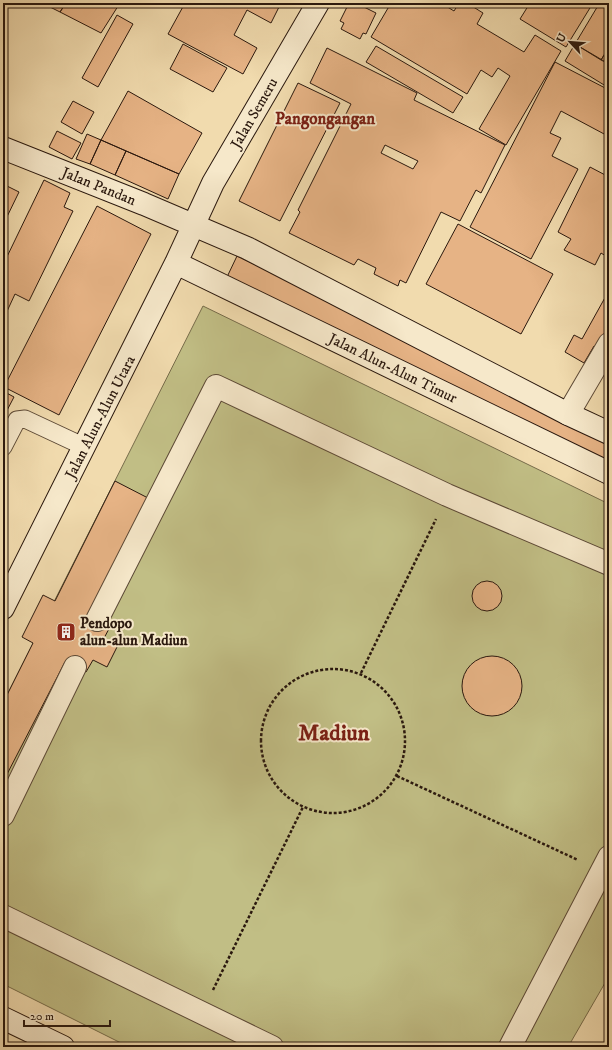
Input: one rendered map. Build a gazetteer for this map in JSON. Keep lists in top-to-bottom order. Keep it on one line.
{"streets":{"street":["Jalan Semeru","Jalan Pandan","Jalan Alun-Alun Timur","Jalan Alun-Alun Utara"]},"crossings":[["Jalan Semeru","Jalan Pandan"],["Jalan Semeru","Jalan Alun-Alun Utara"],["Jalan Pandan","Jalan Alun-Alun Utara"],["Jalan Alun-Alun Timur","Jalan Alun-Alun Utara"]],"districts":["Pangongangan","Madiun"],"places":{"building":["Pendopo alun-alun Madiun"]},"scale_bar":"20 m","north":"top left"}
